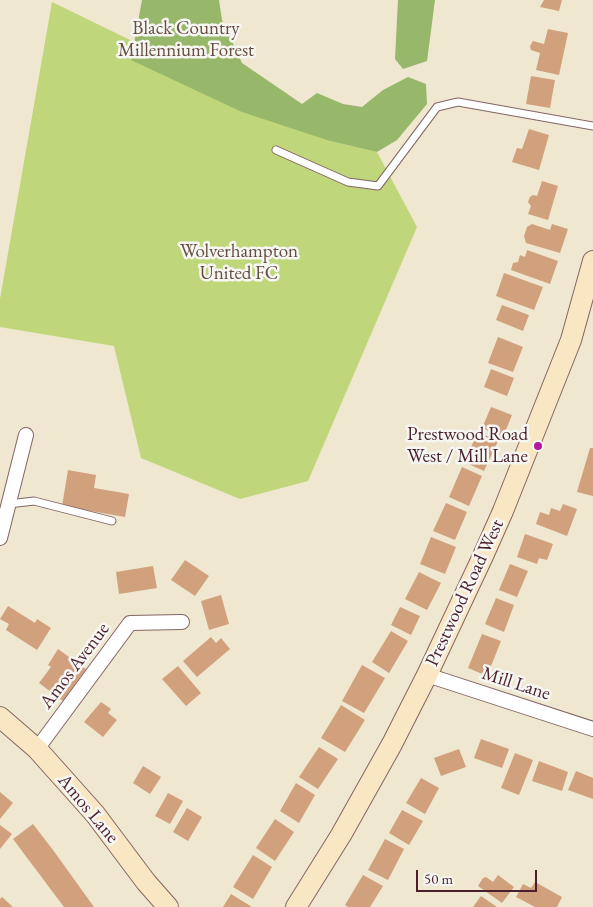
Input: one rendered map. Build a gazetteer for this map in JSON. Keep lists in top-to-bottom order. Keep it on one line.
{"streets":{"street":["Prestwood Road West","Amos Avenue","Mill Lane","Amos Lane"]},"crossings":[["Prestwood Road West","Mill Lane"],["Amos Avenue","Amos Lane"]],"parks":["Black Country Millennium Forest","Wolverhampton United FC"],"places":["Prestwood Road West / Mill Lane"],"scale_bar":"50 m"}
